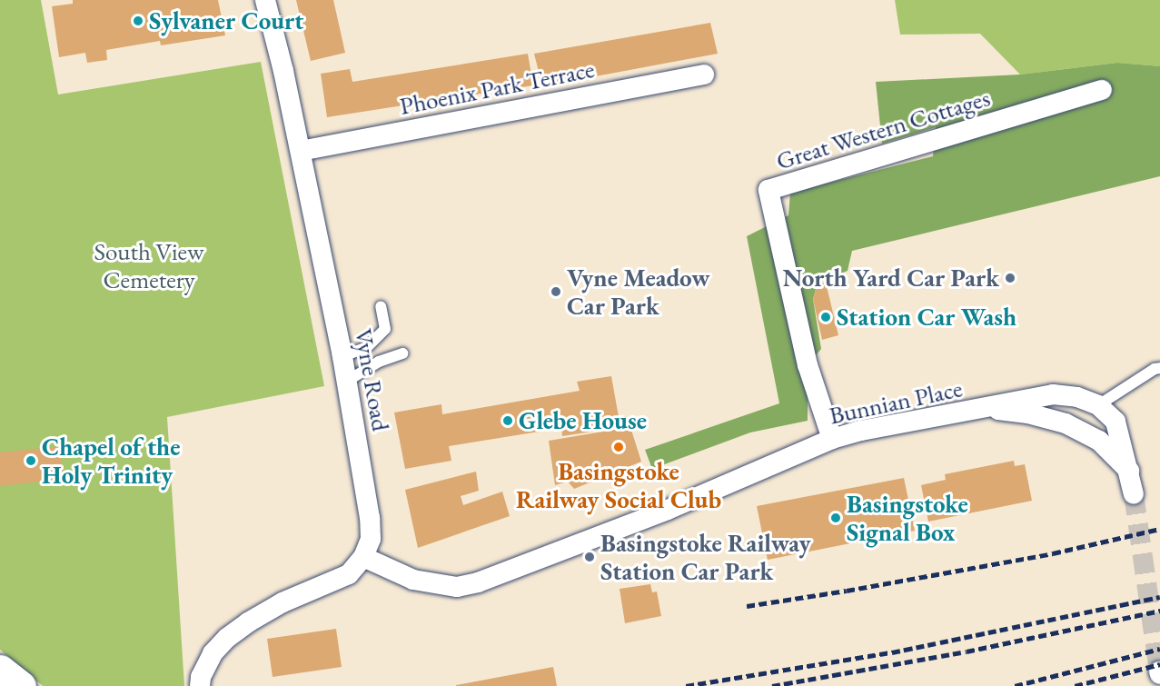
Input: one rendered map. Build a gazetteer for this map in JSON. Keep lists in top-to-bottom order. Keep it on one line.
{"streets":{"street":["Phoenix Park Terrace","Great Western Cottages","Vyne Road","Bunnian Place"]},"crossings":[["Phoenix Park Terrace","Vyne Road"],["Great Western Cottages","Bunnian Place"],["Vyne Road","Bunnian Place"]],"parks":["South View Cemetery"],"places":["Sylvaner Court","North Yard Car Park","Vyne Meadow Car Park","Station Car Wash","Glebe House","Basingstoke Railway Social Club","Chapel of the Holy Trinity","Basingstoke Signal Box","Basingstoke Railway Station Car Park"]}
